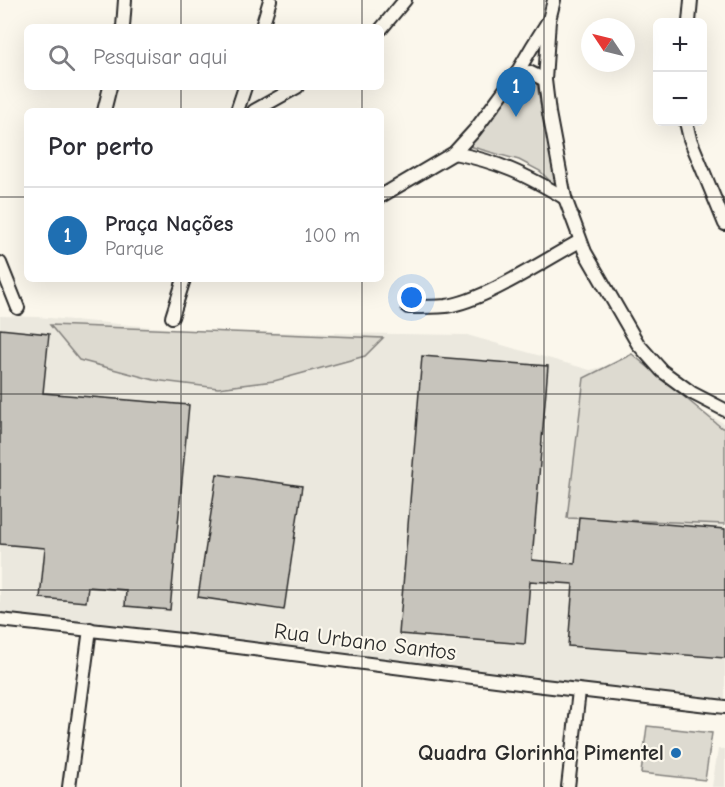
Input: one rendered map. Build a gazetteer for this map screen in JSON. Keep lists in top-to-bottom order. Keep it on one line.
{"streets":{"street":["Rua Urbano Santos"]},"places":["Quadra Glorinha Pimentel"],"north":"top left","page":{"map_buttons":["+","−"],"search":"Pesquisar aqui","pins":"1","heading":"Por perto","list":[{"mark":"1","name":"Praça Nações","note":"Parque","value":"100 m"}]}}
